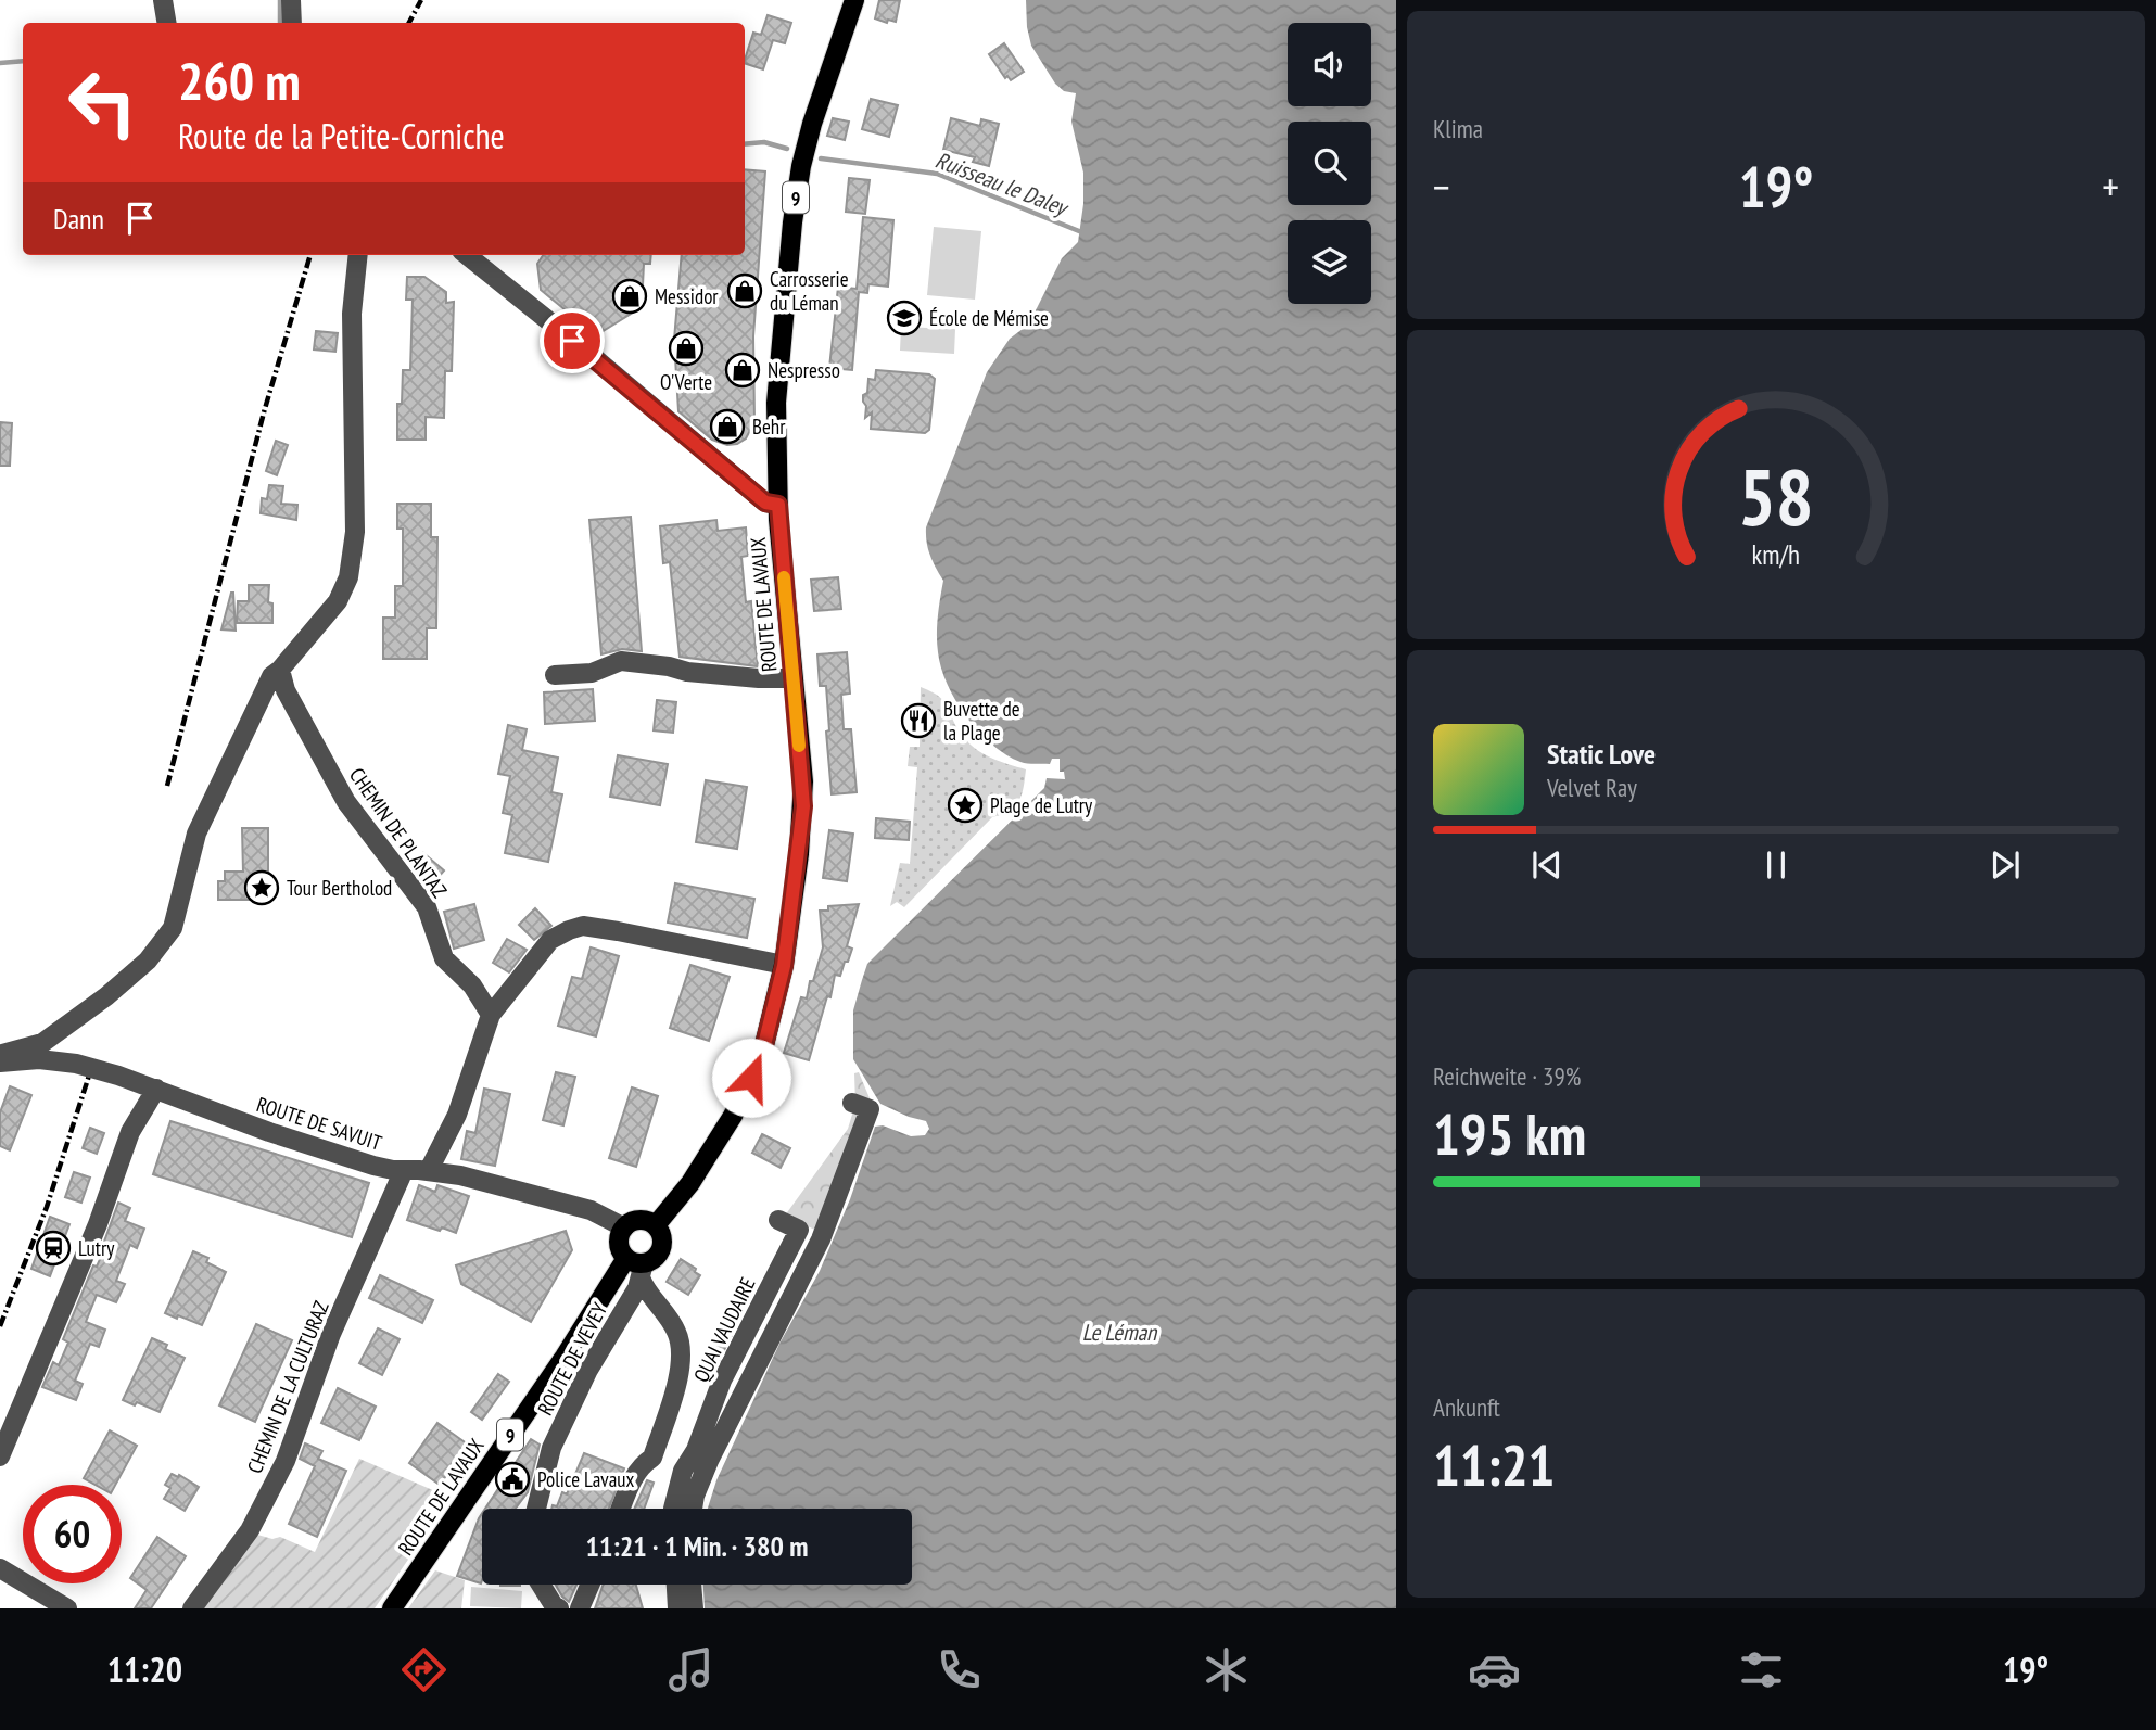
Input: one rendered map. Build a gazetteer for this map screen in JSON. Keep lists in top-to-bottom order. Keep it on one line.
{"streets":{"main road":["9","ROUTE DE LAVAUX"],"street":["CHEMIN DE PLANTAZ","ROUTE DE SAVUIT","QUAI VAUDAIRE","ROUTE DE VEVEY","CHEMIN DE LA CULTURAZ"]},"crossings":[["ROUTE DE LAVAUX","ROUTE DE SAVUIT"],["ROUTE DE LAVAUX","ROUTE DE VEVEY"],["ROUTE DE SAVUIT","ROUTE DE VEVEY"],["ROUTE DE SAVUIT","CHEMIN DE LA CULTURAZ"]],"water":["Ruisseau le Daley","Le Léman"],"places":{"shop":["Carrosserie du Léman","Messidor","O'Verte","Nespresso","Behr"],"school or university":["École de Mémise"],"restaurant":["Buvette de la Plage"],"place":["Plage de Lutry","Tour Bertholod"],"station":["Lutry"],"public building":["Police Lavaux"]},"page":{"tile":["Klima",["Reichweite · 39%","195 km"],["Ankunft","11:21"]],"turn":["260 m","Route de la Petite-Corniche"],"heat":["−","19°","+"],"then":"Dann","song":["Static Love","Velvet Ray"],"limit":"60","trip":"11:21 · 1 Min. · 380 m","tabs":["11:20","19°"],"gauge":["58","km/h"]}}
